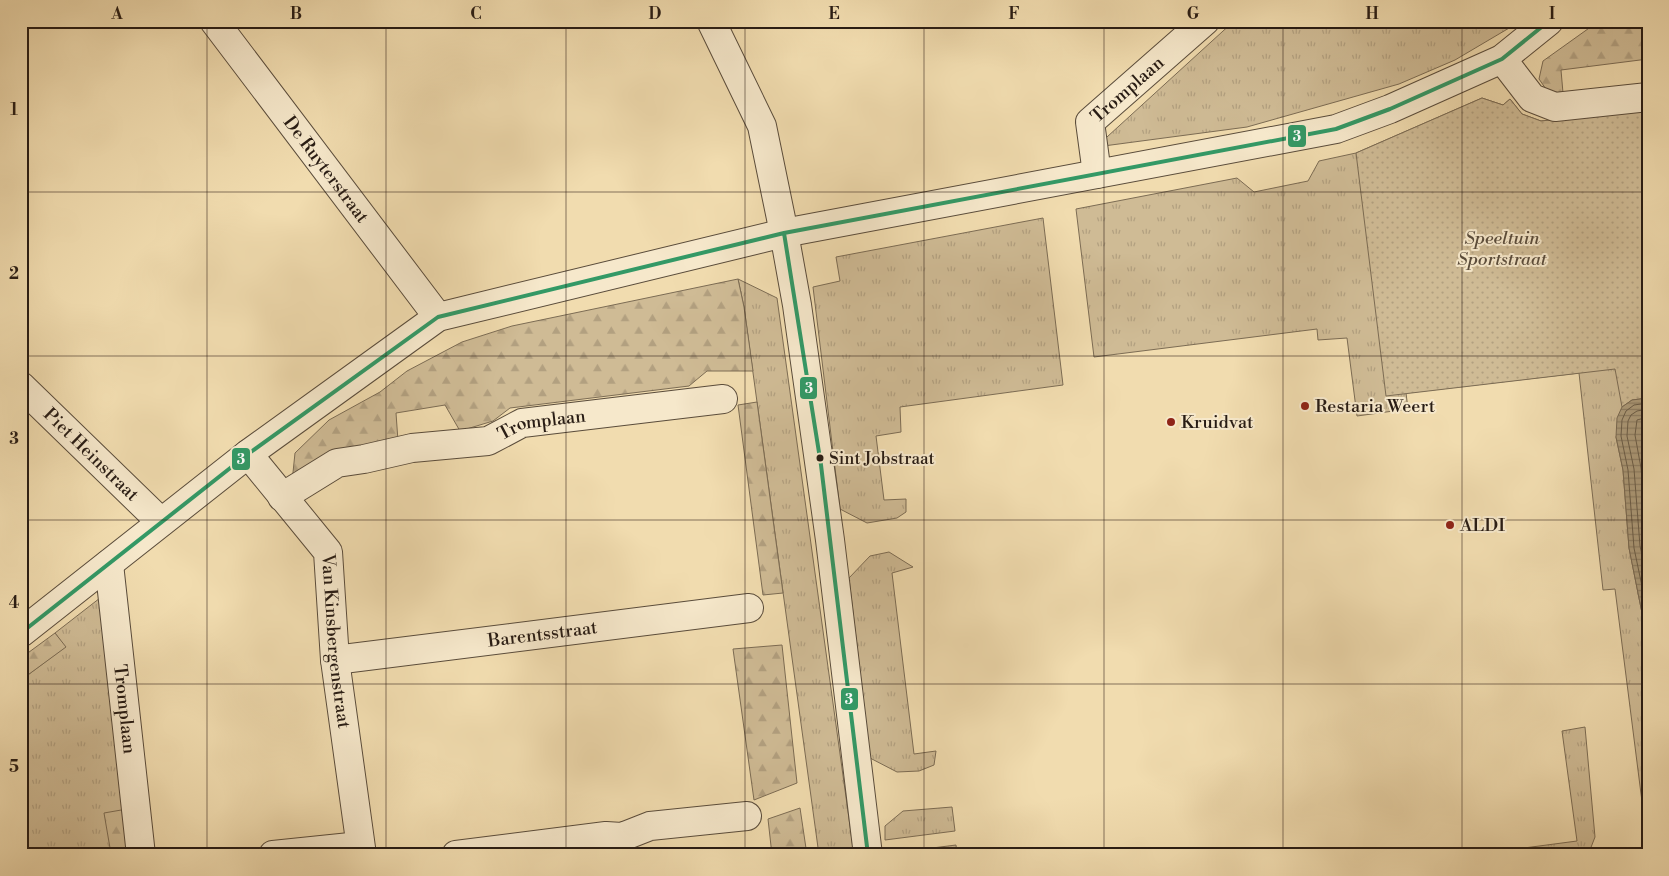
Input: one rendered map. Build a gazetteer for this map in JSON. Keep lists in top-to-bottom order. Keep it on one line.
{"streets":{"street":["Tromplaan","De Ruyterstraat","Piet Heinstraat","Barentsstraat","Van Kinsbergenstraat"]},"crossings":[["Tromplaan","Van Kinsbergenstraat"],["Barentsstraat","Van Kinsbergenstraat"]],"parks":["Speeltuin Sportstraat"],"places":["Restaria Weert","Kruidvat","Sint Jobstraat","ALDI"],"lines":["transit line 3"],"grid":{"columns":["A","B","C","D","E","F","G","H","I"],"rows":["1","2","3","4","5"]}}
